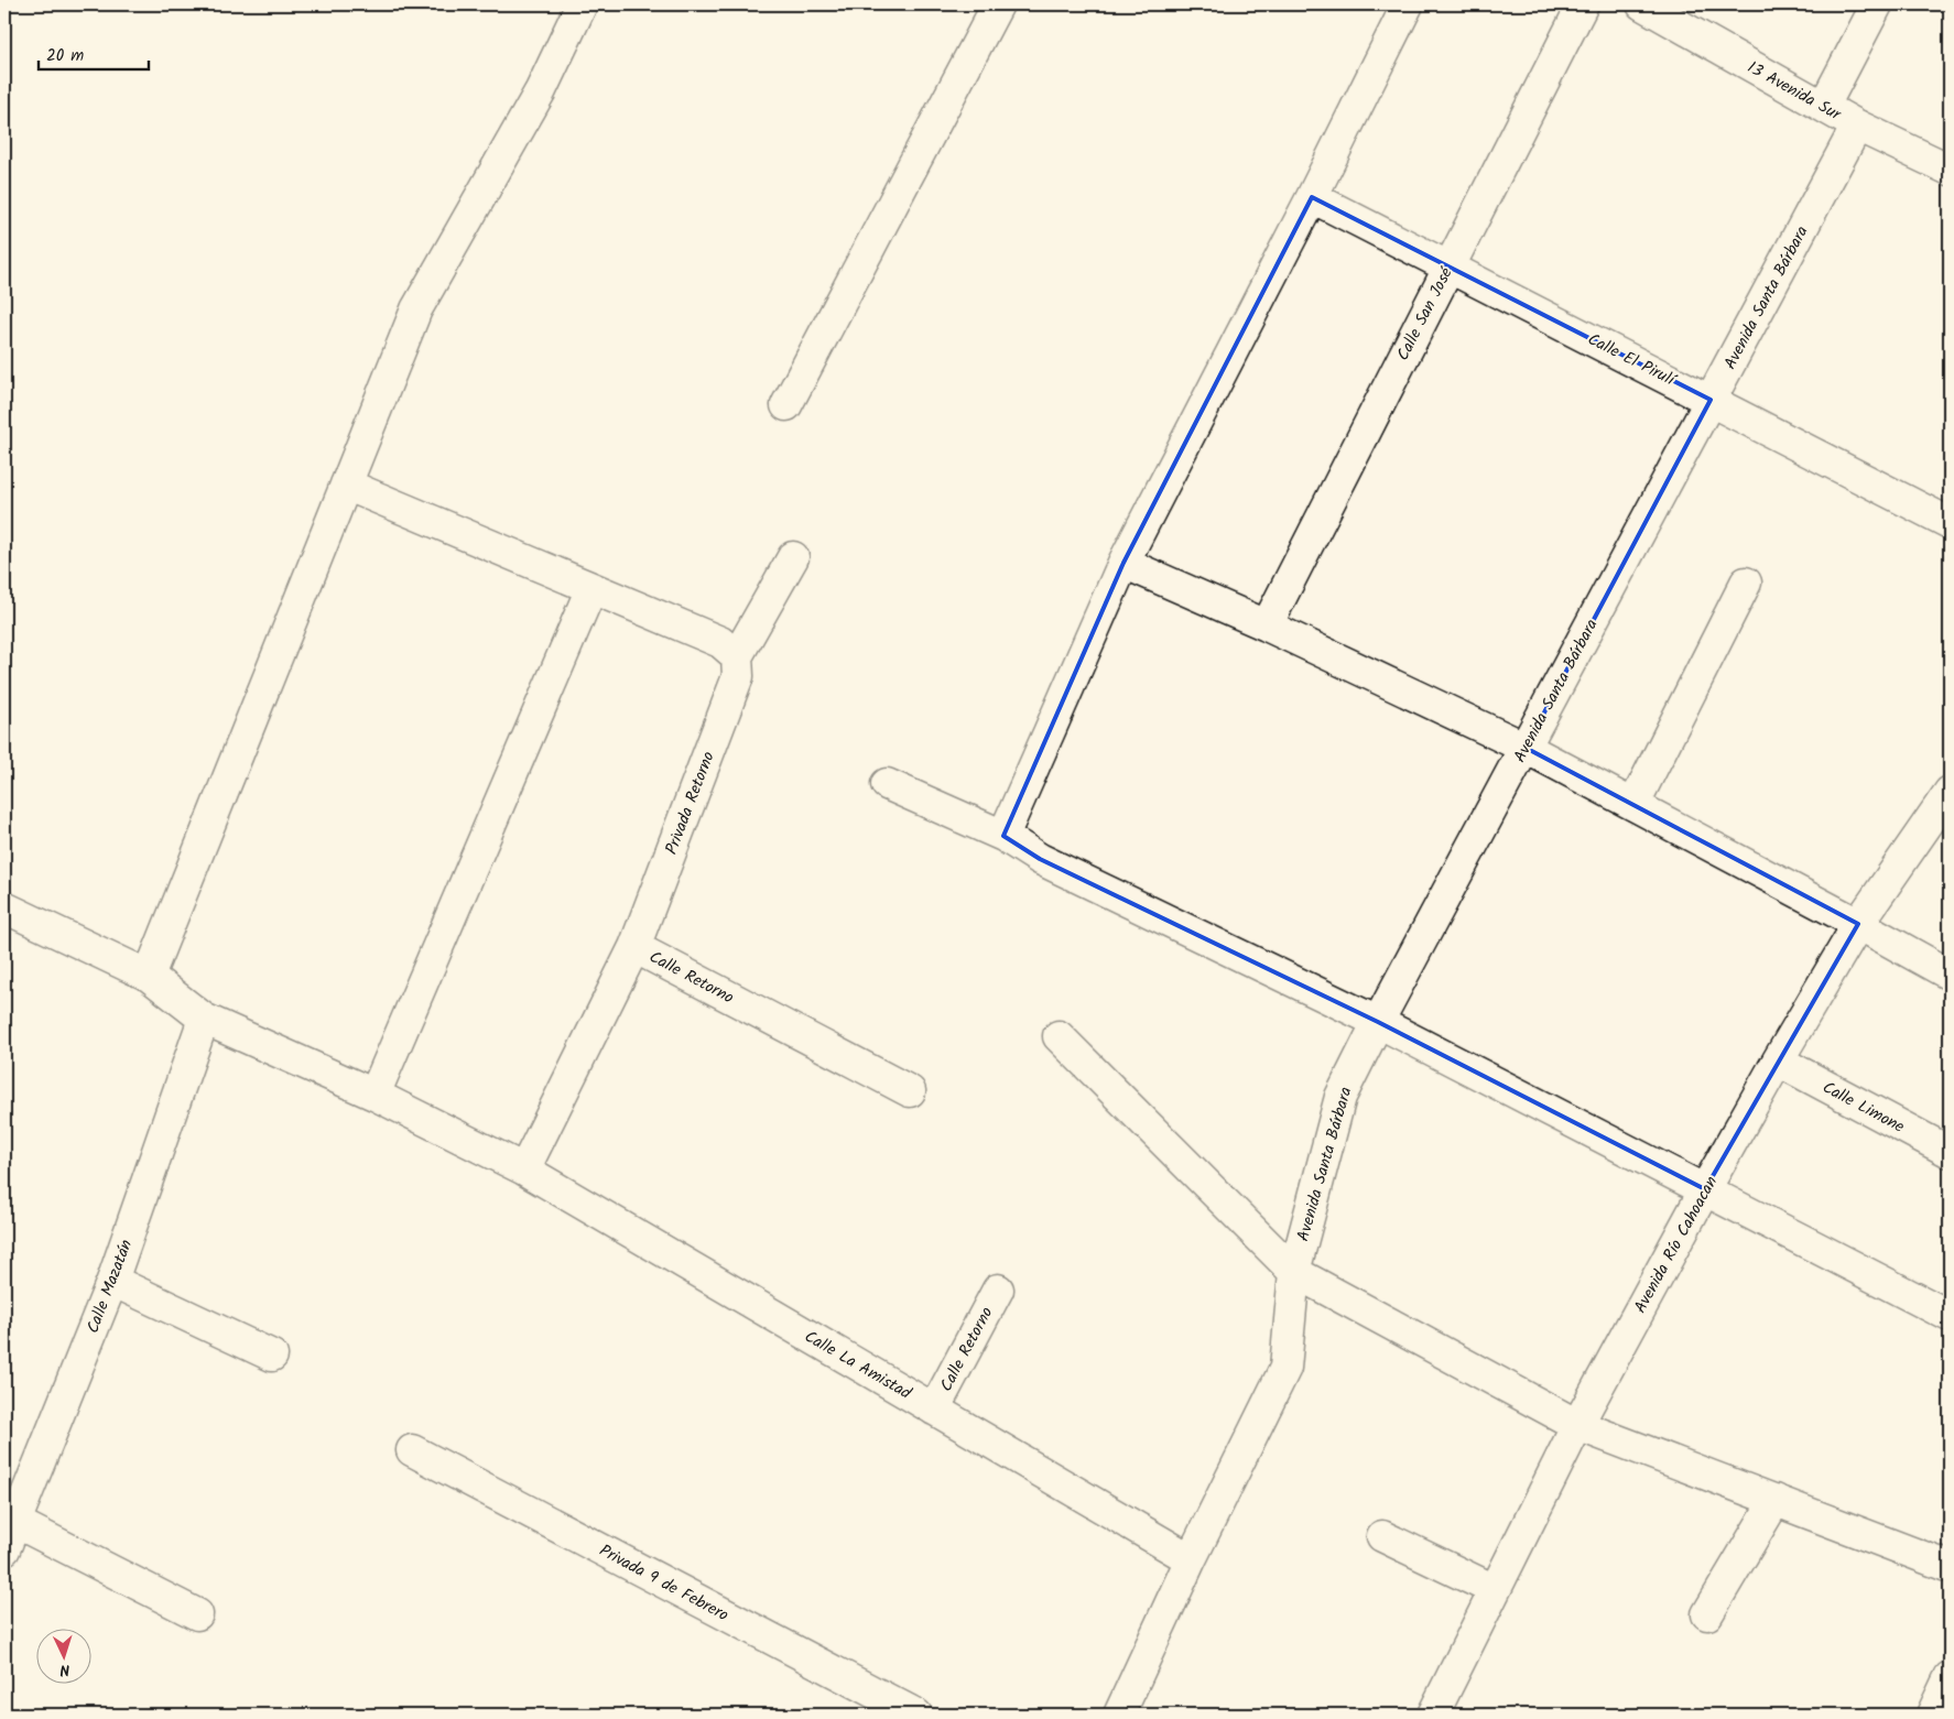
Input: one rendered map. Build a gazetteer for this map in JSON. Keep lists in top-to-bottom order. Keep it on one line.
{"streets":{"street":["13 Avenida Sur","Avenida Santa Bárbara","Calle San José","Calle El Pirulí","Privada Retorno","Calle Retorno","Calle Limone","Avenida Río Cahoacan","Calle Mazatán","Calle La Amistad","Privada 9 de Febrero"]},"crossings":[["13 Avenida Sur","Avenida Santa Bárbara"],["Avenida Santa Bárbara","Calle El Pirulí"],["Avenida Santa Bárbara","Calle La Amistad"],["Calle San José","Calle El Pirulí"],["Privada Retorno","Calle Retorno"],["Calle Retorno","Calle La Amistad"],["Calle Limone","Avenida Río Cahoacan"],["Calle Mazatán","Calle La Amistad"]],"scale_bar":"20 m","north":"bottom"}
